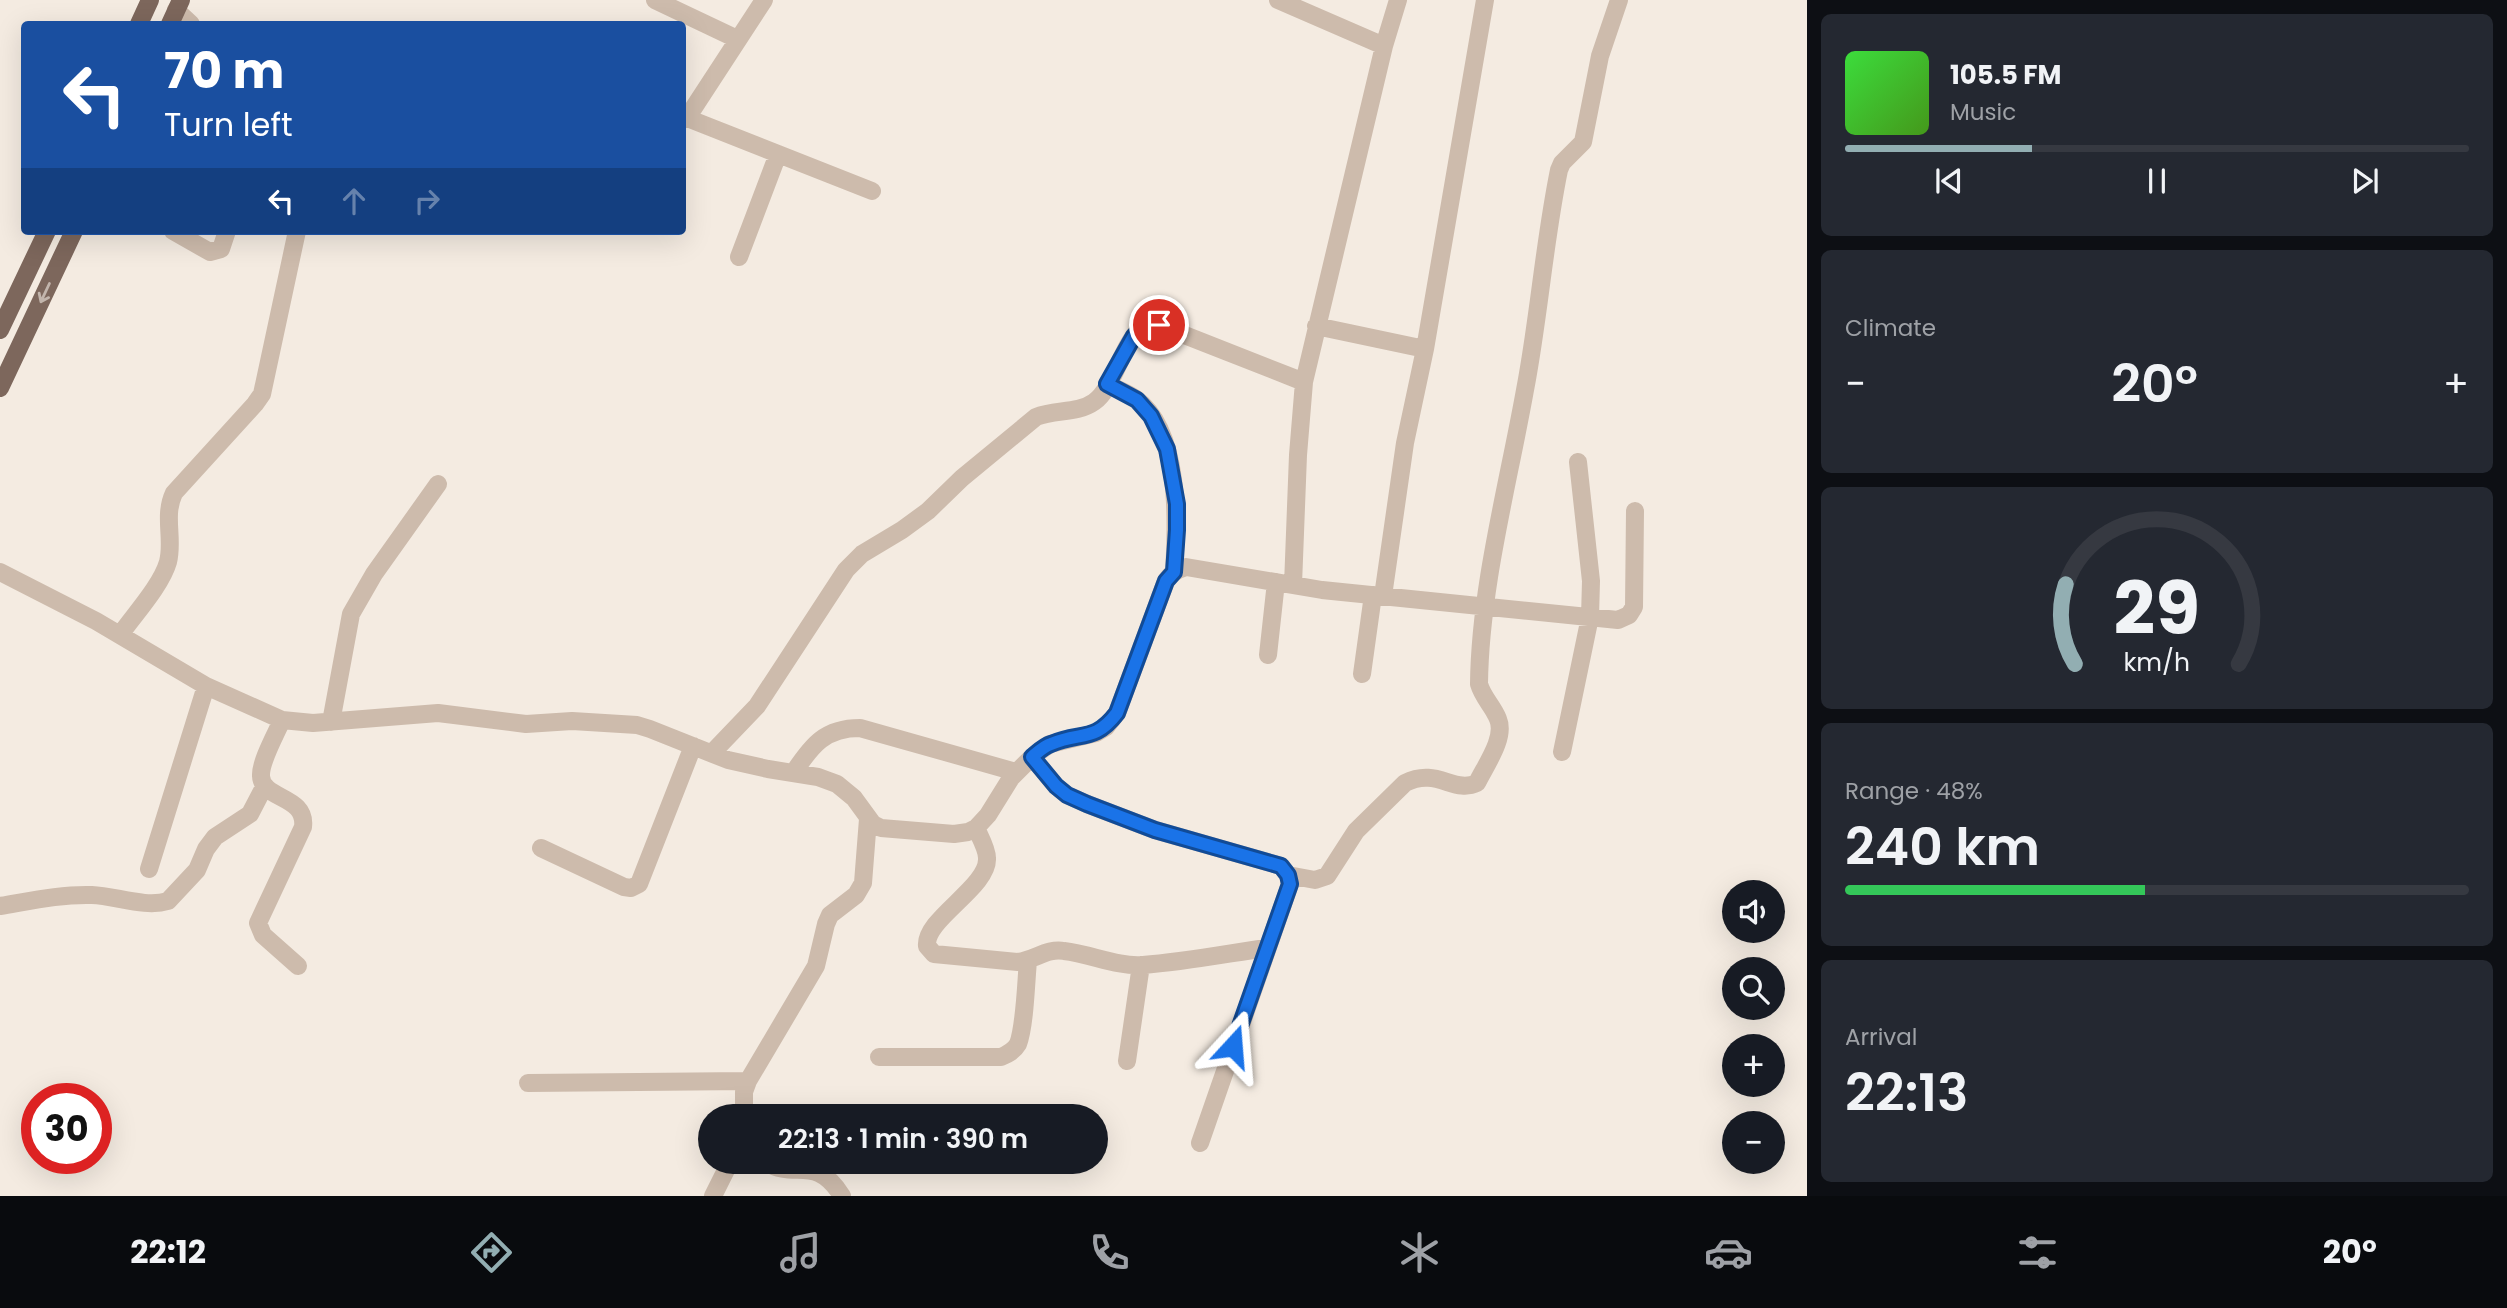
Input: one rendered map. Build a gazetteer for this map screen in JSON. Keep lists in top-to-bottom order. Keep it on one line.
{"page":{"turn":["70 m","Turn left"],"song":["105.5 FM","Music"],"tile":["Climate",["Range · 48%","240 km"],["Arrival","22:13"]],"heat":["−","20°","+"],"map_buttons":["+","−"],"limit":"30","trip":"22:13 · 1 min · 390 m","tabs":["22:12","20°"],"gauge":["29","km/h"]}}
